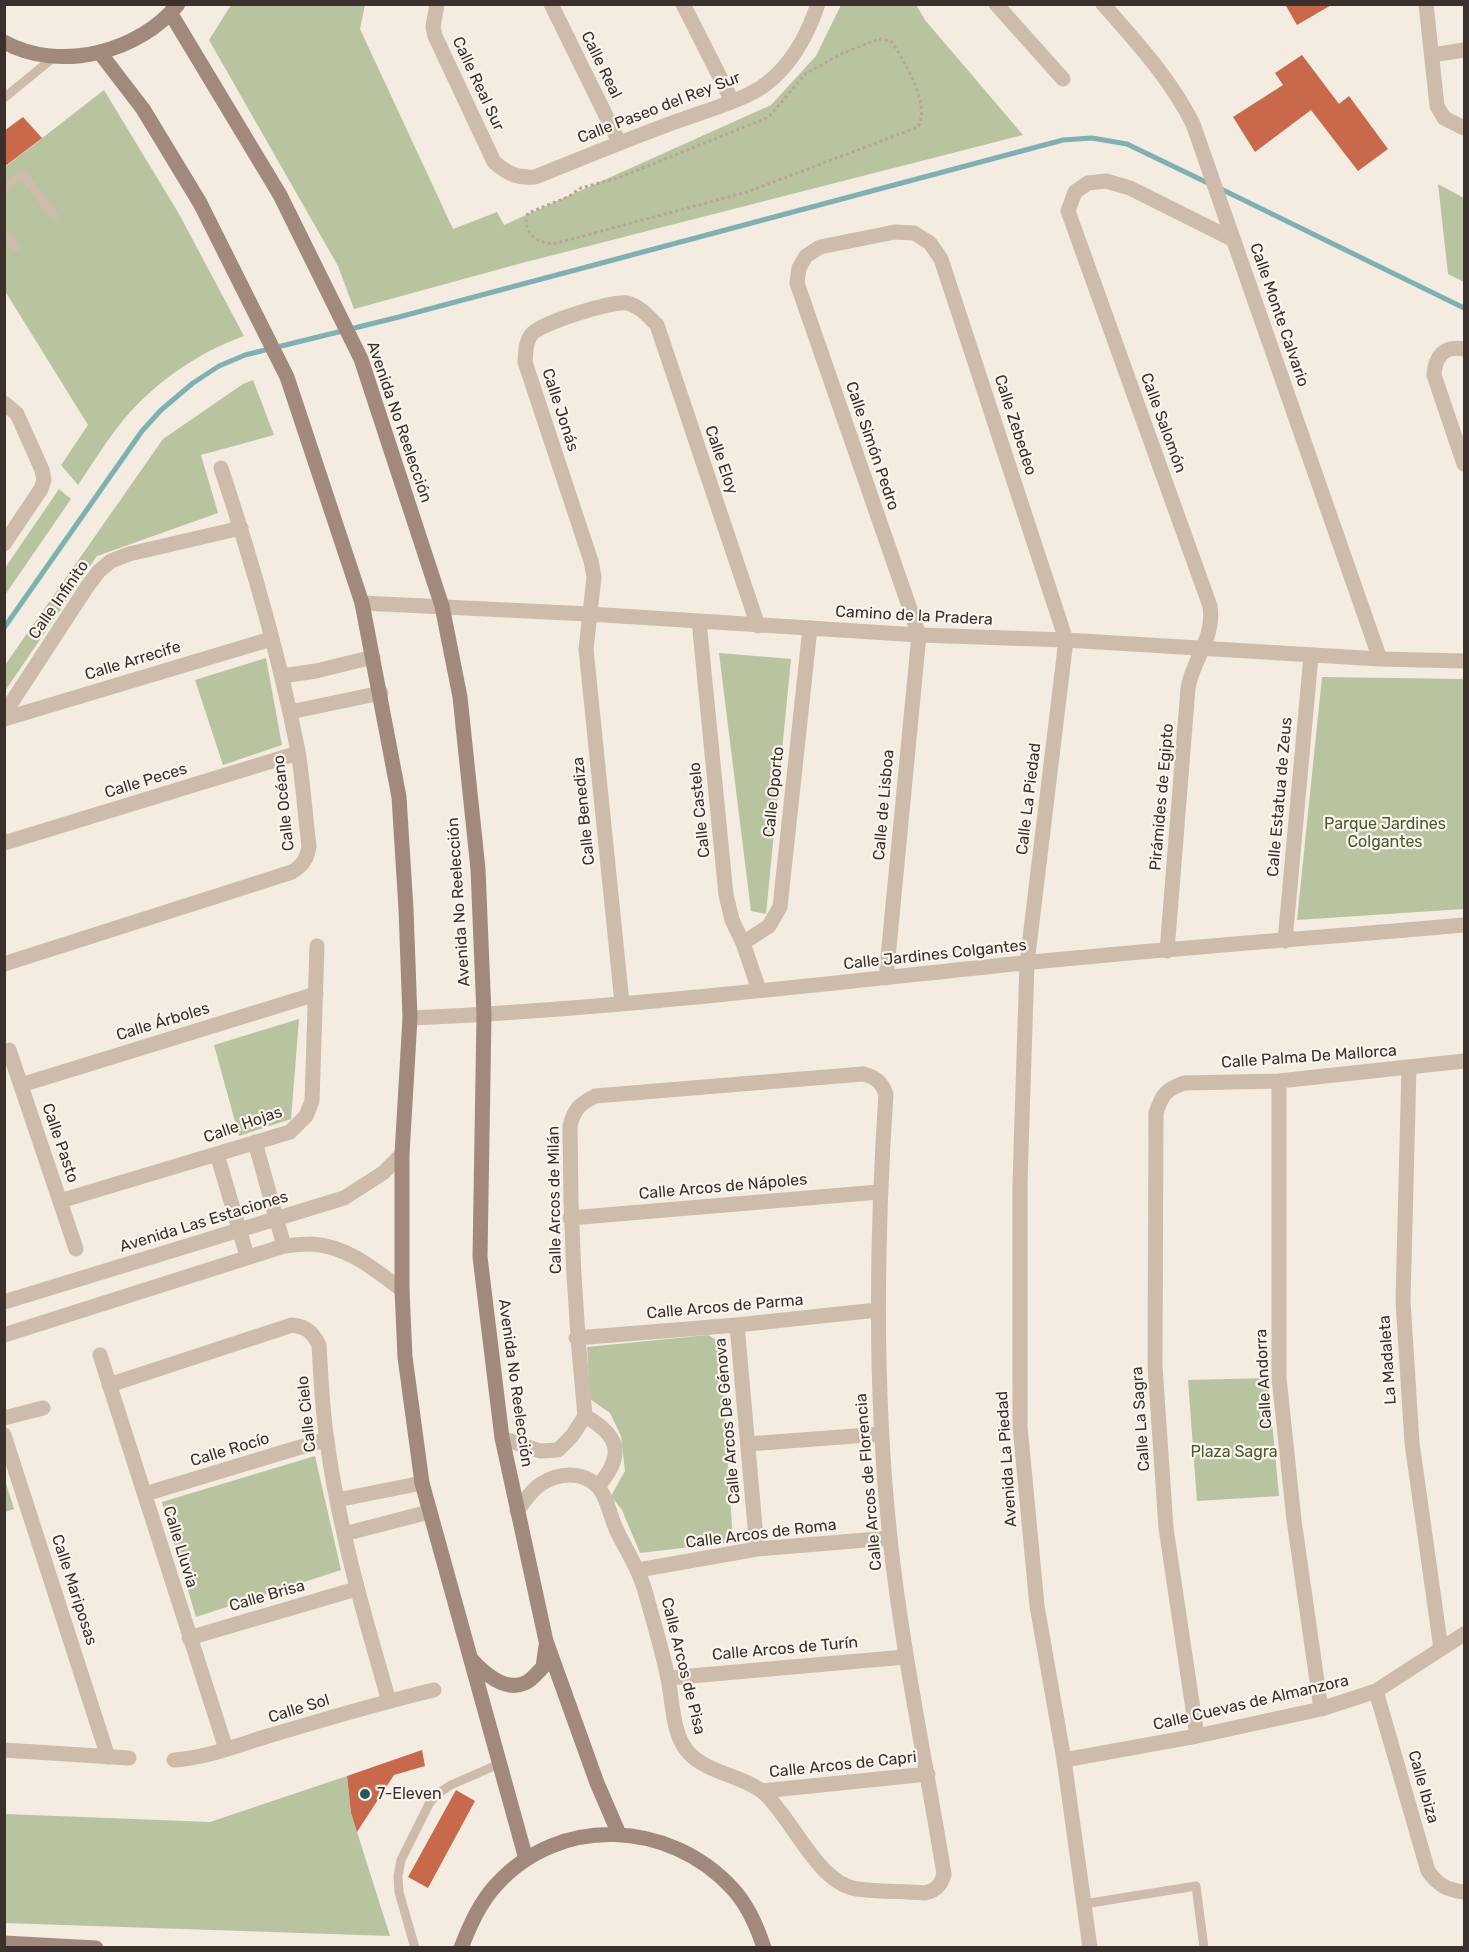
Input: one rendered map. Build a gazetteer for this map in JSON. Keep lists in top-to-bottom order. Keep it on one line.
{"streets":{"main road":["Avenida No Reelección"],"street":["Calle Real","Calle Real Sur","Calle Paseo del Rey Sur","Calle Monte Calvario","Calle Jonás","Calle Salomón","Calle Zebedeo","Calle Simón Pedro","Calle Eloy","Calle Infinito","Camino de la Pradera","Calle Arrecife","Calle Peces","Calle Oporto","Pirámides de Egipto","Calle Estatua de Zeus","Calle La Piedad","Calle Océano","Calle de Lisboa","Calle Castelo","Calle Benediza","Calle Jardines Colgantes","Calle Árboles","Calle Palma De Mallorca","Calle Hojas","Calle Pasto","Calle Arcos de Nápoles","Calle Arcos de Milán","Avenida Las Estaciones","Calle Arcos de Parma","La Madaleta","Calle Andorra","Calle Cielo","Calle La Sagra","Calle Arcos De Génova","Calle Rocío","Avenida La Piedad","Calle Arcos de Florencia","Calle Arcos de Roma","Calle Lluvia","Calle Mariposas","Calle Brisa","Calle Arcos de Turín","Calle Arcos de Pisa","Calle Cuevas de Almanzora","Calle Sol","Calle Arcos de Capri","Calle Ibiza"]},"crossings":[["Calle Real","Calle Paseo del Rey Sur"],["Calle Real Sur","Calle Paseo del Rey Sur"],["Calle Monte Calvario","Calle Salomón"],["Calle Monte Calvario","Camino de la Pradera"],["Calle Jonás","Calle Eloy"],["Calle Jonás","Camino de la Pradera"],["Calle Jonás","Calle Benediza"],["Avenida No Reelección","Camino de la Pradera"],["Avenida No Reelección","Calle Jardines Colgantes"],["Calle Salomón","Camino de la Pradera"],["Calle Salomón","Pirámides de Egipto"],["Calle Zebedeo","Calle Simón Pedro"],["Calle Zebedeo","Camino de la Pradera"],["Calle Zebedeo","Calle La Piedad"],["Calle Simón Pedro","Camino de la Pradera"],["Calle Simón Pedro","Calle de Lisboa"],["Calle Eloy","Camino de la Pradera"],["Calle Infinito","Calle Arrecife"],["Calle Infinito","Calle Océano"],["Camino de la Pradera","Calle Oporto"],["Camino de la Pradera","Pirámides de Egipto"],["Camino de la Pradera","Calle Estatua de Zeus"],["Camino de la Pradera","Calle La Piedad"],["Camino de la Pradera","Calle de Lisboa"],["Camino de la Pradera","Calle Castelo"],["Camino de la Pradera","Calle Benediza"],["Calle Arrecife","Calle Océano"],["Calle Peces","Calle Océano"],["Calle Oporto","Calle Castelo"],["Pirámides de Egipto","Calle Jardines Colgantes"],["Calle Estatua de Zeus","Calle Jardines Colgantes"],["Calle La Piedad","Calle Jardines Colgantes"],["Calle La Piedad","Avenida La Piedad"],["Calle de Lisboa","Calle Jardines Colgantes"],["Calle Castelo","Calle Jardines Colgantes"],["Calle Benediza","Calle Jardines Colgantes"],["Calle Jardines Colgantes","Avenida La Piedad"],["Calle Árboles","Calle Hojas"],["Calle Árboles","Calle Pasto"],["Calle Palma De Mallorca","La Madaleta"],["Calle Palma De Mallorca","Calle Andorra"],["Calle Palma De Mallorca","Calle La Sagra"],["Calle Hojas","Calle Pasto"],["Calle Arcos de Nápoles","Calle Arcos de Milán"],["Calle Arcos de Nápoles","Calle Arcos de Florencia"],["Calle Arcos de Milán","Calle Arcos de Parma"],["Calle Arcos de Milán","Calle Arcos de Florencia"],["Calle Arcos de Parma","Calle Arcos De Génova"],["Calle Arcos de Parma","Calle Arcos de Florencia"],["La Madaleta","Calle Cuevas de Almanzora"],["Calle Andorra","Calle Cuevas de Almanzora"],["Calle Cielo","Calle Rocío"],["Calle Cielo","Calle Lluvia"],["Calle Cielo","Calle Brisa"],["Calle Cielo","Calle Sol"],["Calle La Sagra","Calle Cuevas de Almanzora"],["Calle Arcos De Génova","Calle Arcos de Roma"],["Calle Rocío","Calle Lluvia"],["Avenida La Piedad","Calle Cuevas de Almanzora"],["Calle Arcos de Florencia","Calle Arcos de Roma"],["Calle Arcos de Florencia","Calle Arcos de Turín"],["Calle Arcos de Florencia","Calle Arcos de Pisa"],["Calle Arcos de Florencia","Calle Arcos de Capri"],["Calle Arcos de Roma","Calle Arcos de Pisa"],["Calle Lluvia","Calle Brisa"],["Calle Lluvia","Calle Sol"],["Calle Arcos de Turín","Calle Arcos de Pisa"],["Calle Arcos de Pisa","Calle Arcos de Capri"],["Calle Cuevas de Almanzora","Calle Ibiza"]],"parks":["Parque Jardines Colgantes","Plaza Sagra"],"places":["7-Eleven"]}
